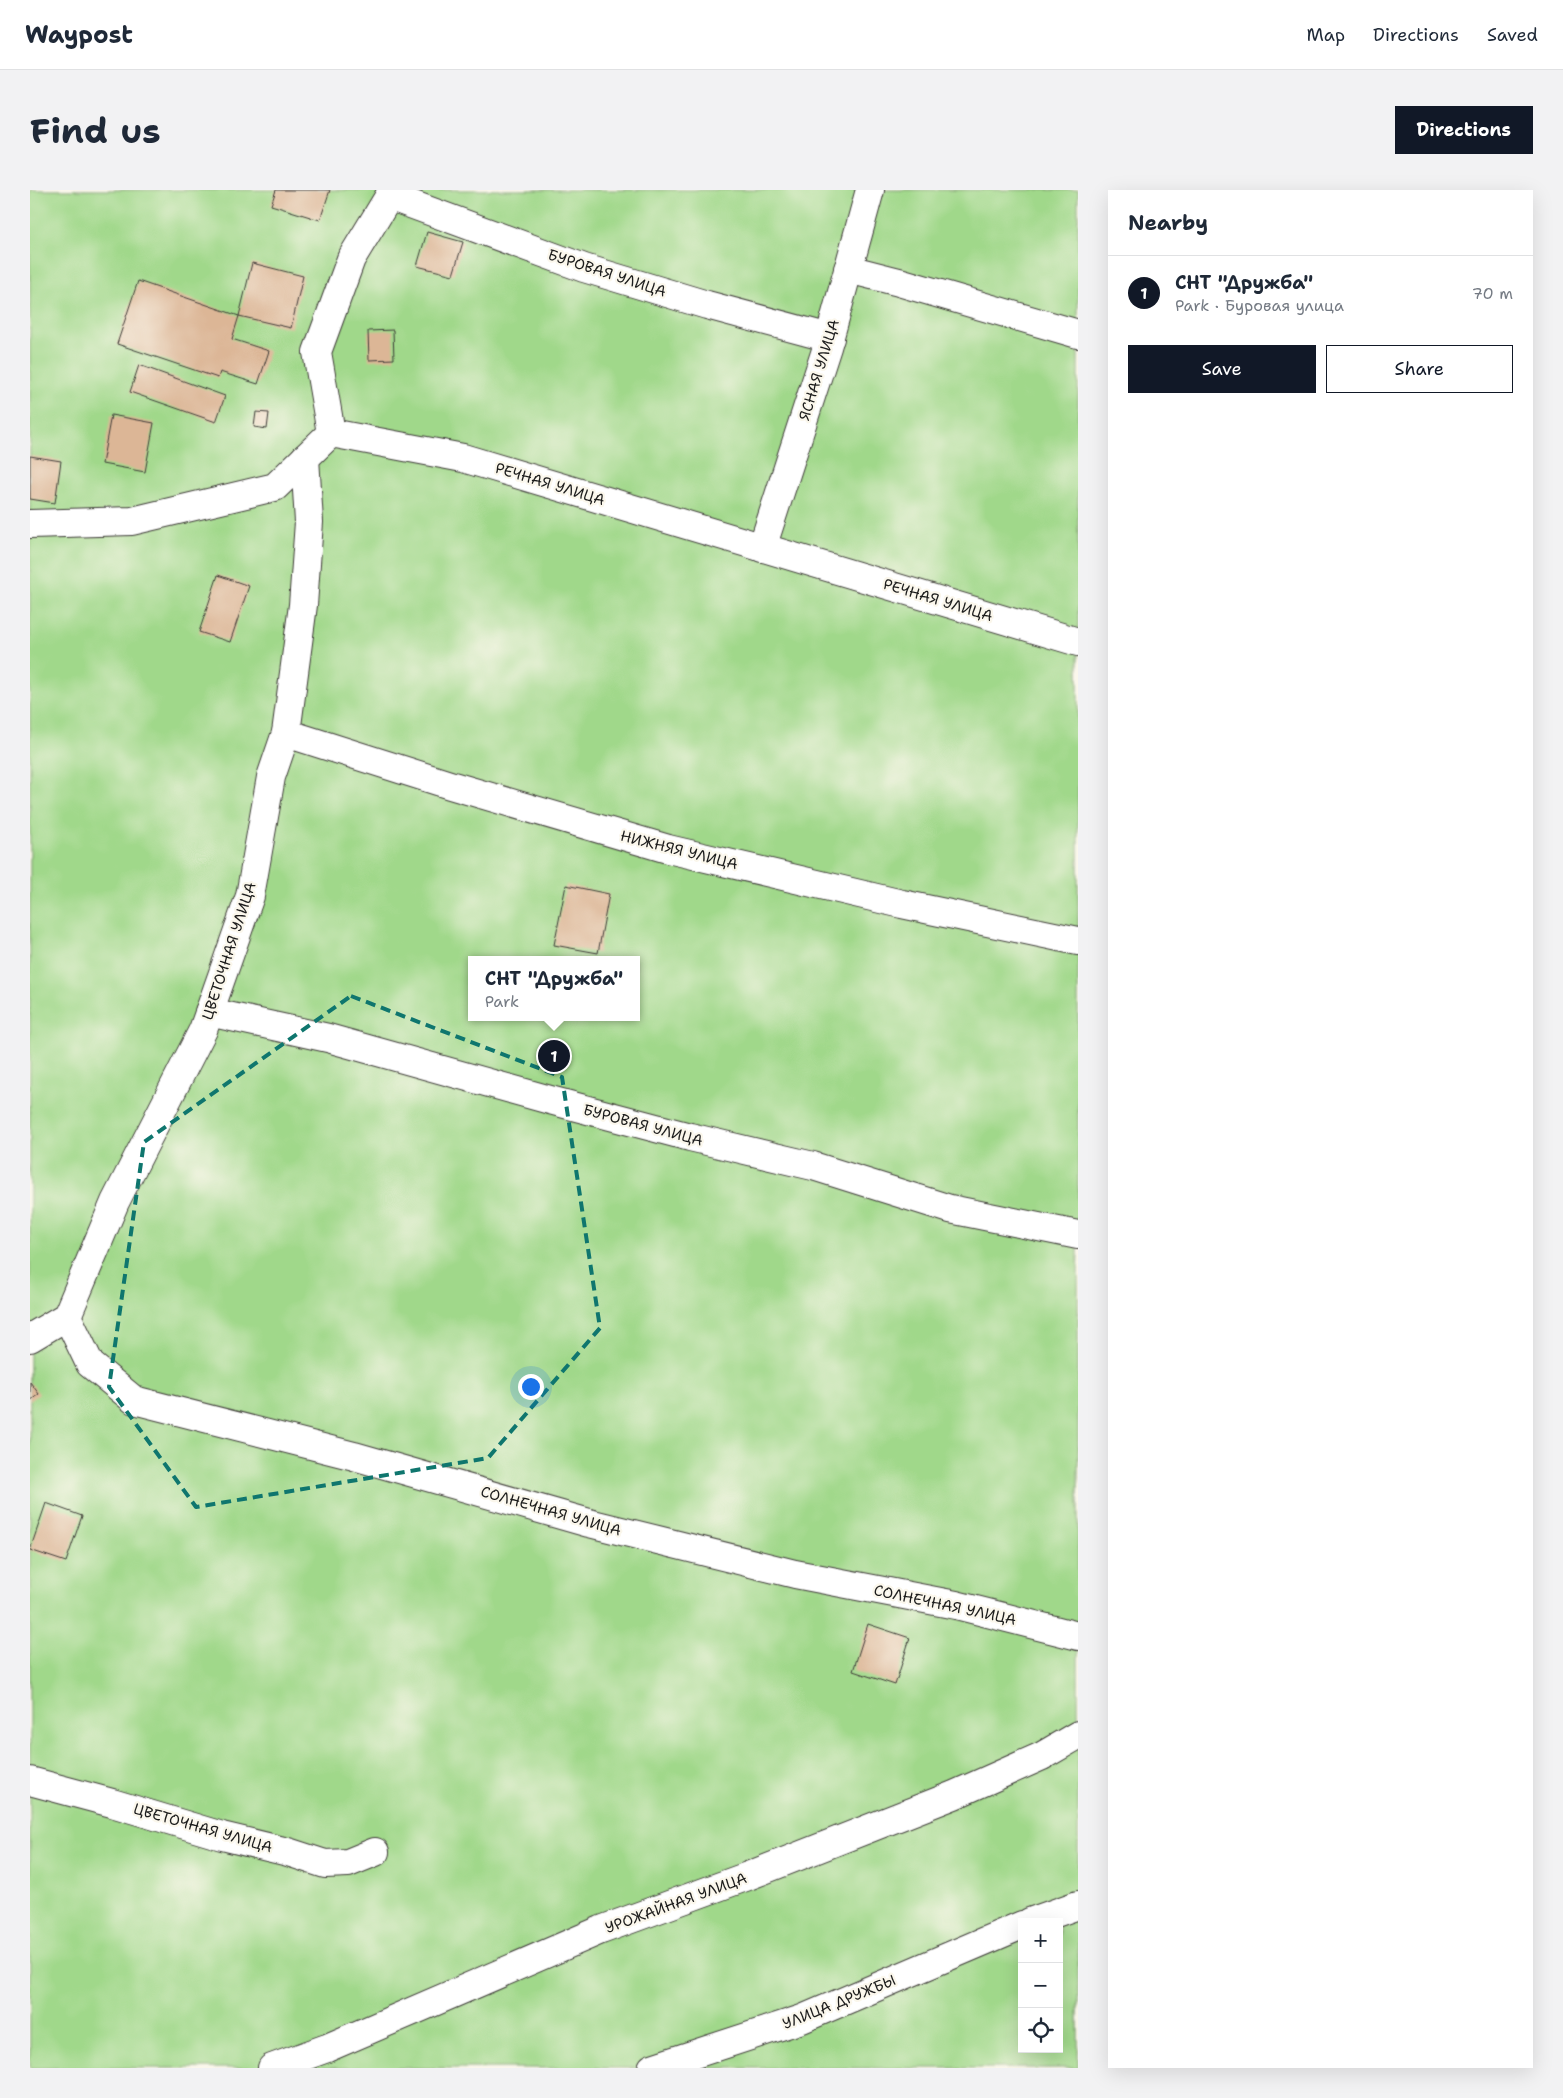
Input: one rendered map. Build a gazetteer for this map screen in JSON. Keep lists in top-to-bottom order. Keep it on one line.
{"streets":{"street":["БУРОВАЯ УЛИЦА","ЯСНАЯ УЛИЦА","РЕЧНАЯ УЛИЦА","НИЖНЯЯ УЛИЦА","ЦВЕТОЧНАЯ УЛИЦА","СОЛНЕЧНАЯ УЛИЦА","УРОЖАЙНАЯ УЛИЦА","УЛИЦА ДРУЖБЫ"]},"crossings":[["БУРОВАЯ УЛИЦА","ЯСНАЯ УЛИЦА"],["БУРОВАЯ УЛИЦА","ЦВЕТОЧНАЯ УЛИЦА"],["ЯСНАЯ УЛИЦА","РЕЧНАЯ УЛИЦА"],["НИЖНЯЯ УЛИЦА","ЦВЕТОЧНАЯ УЛИЦА"],["ЦВЕТОЧНАЯ УЛИЦА","СОЛНЕЧНАЯ УЛИЦА"]],"page":{"header":"Waypost","nav":["Map","Directions","Saved"],"buttons":["Directions",["Save","Share"]],"title":"Find us","heading":"Nearby","list":[{"mark":"1","name":"СНТ \"Дружба\"","note":"Park · Буровая улица","value":"70 m"}],"popup":["СНТ \"Дружба\"","Park"],"pins":"1","map_buttons":["+","−"]}}
